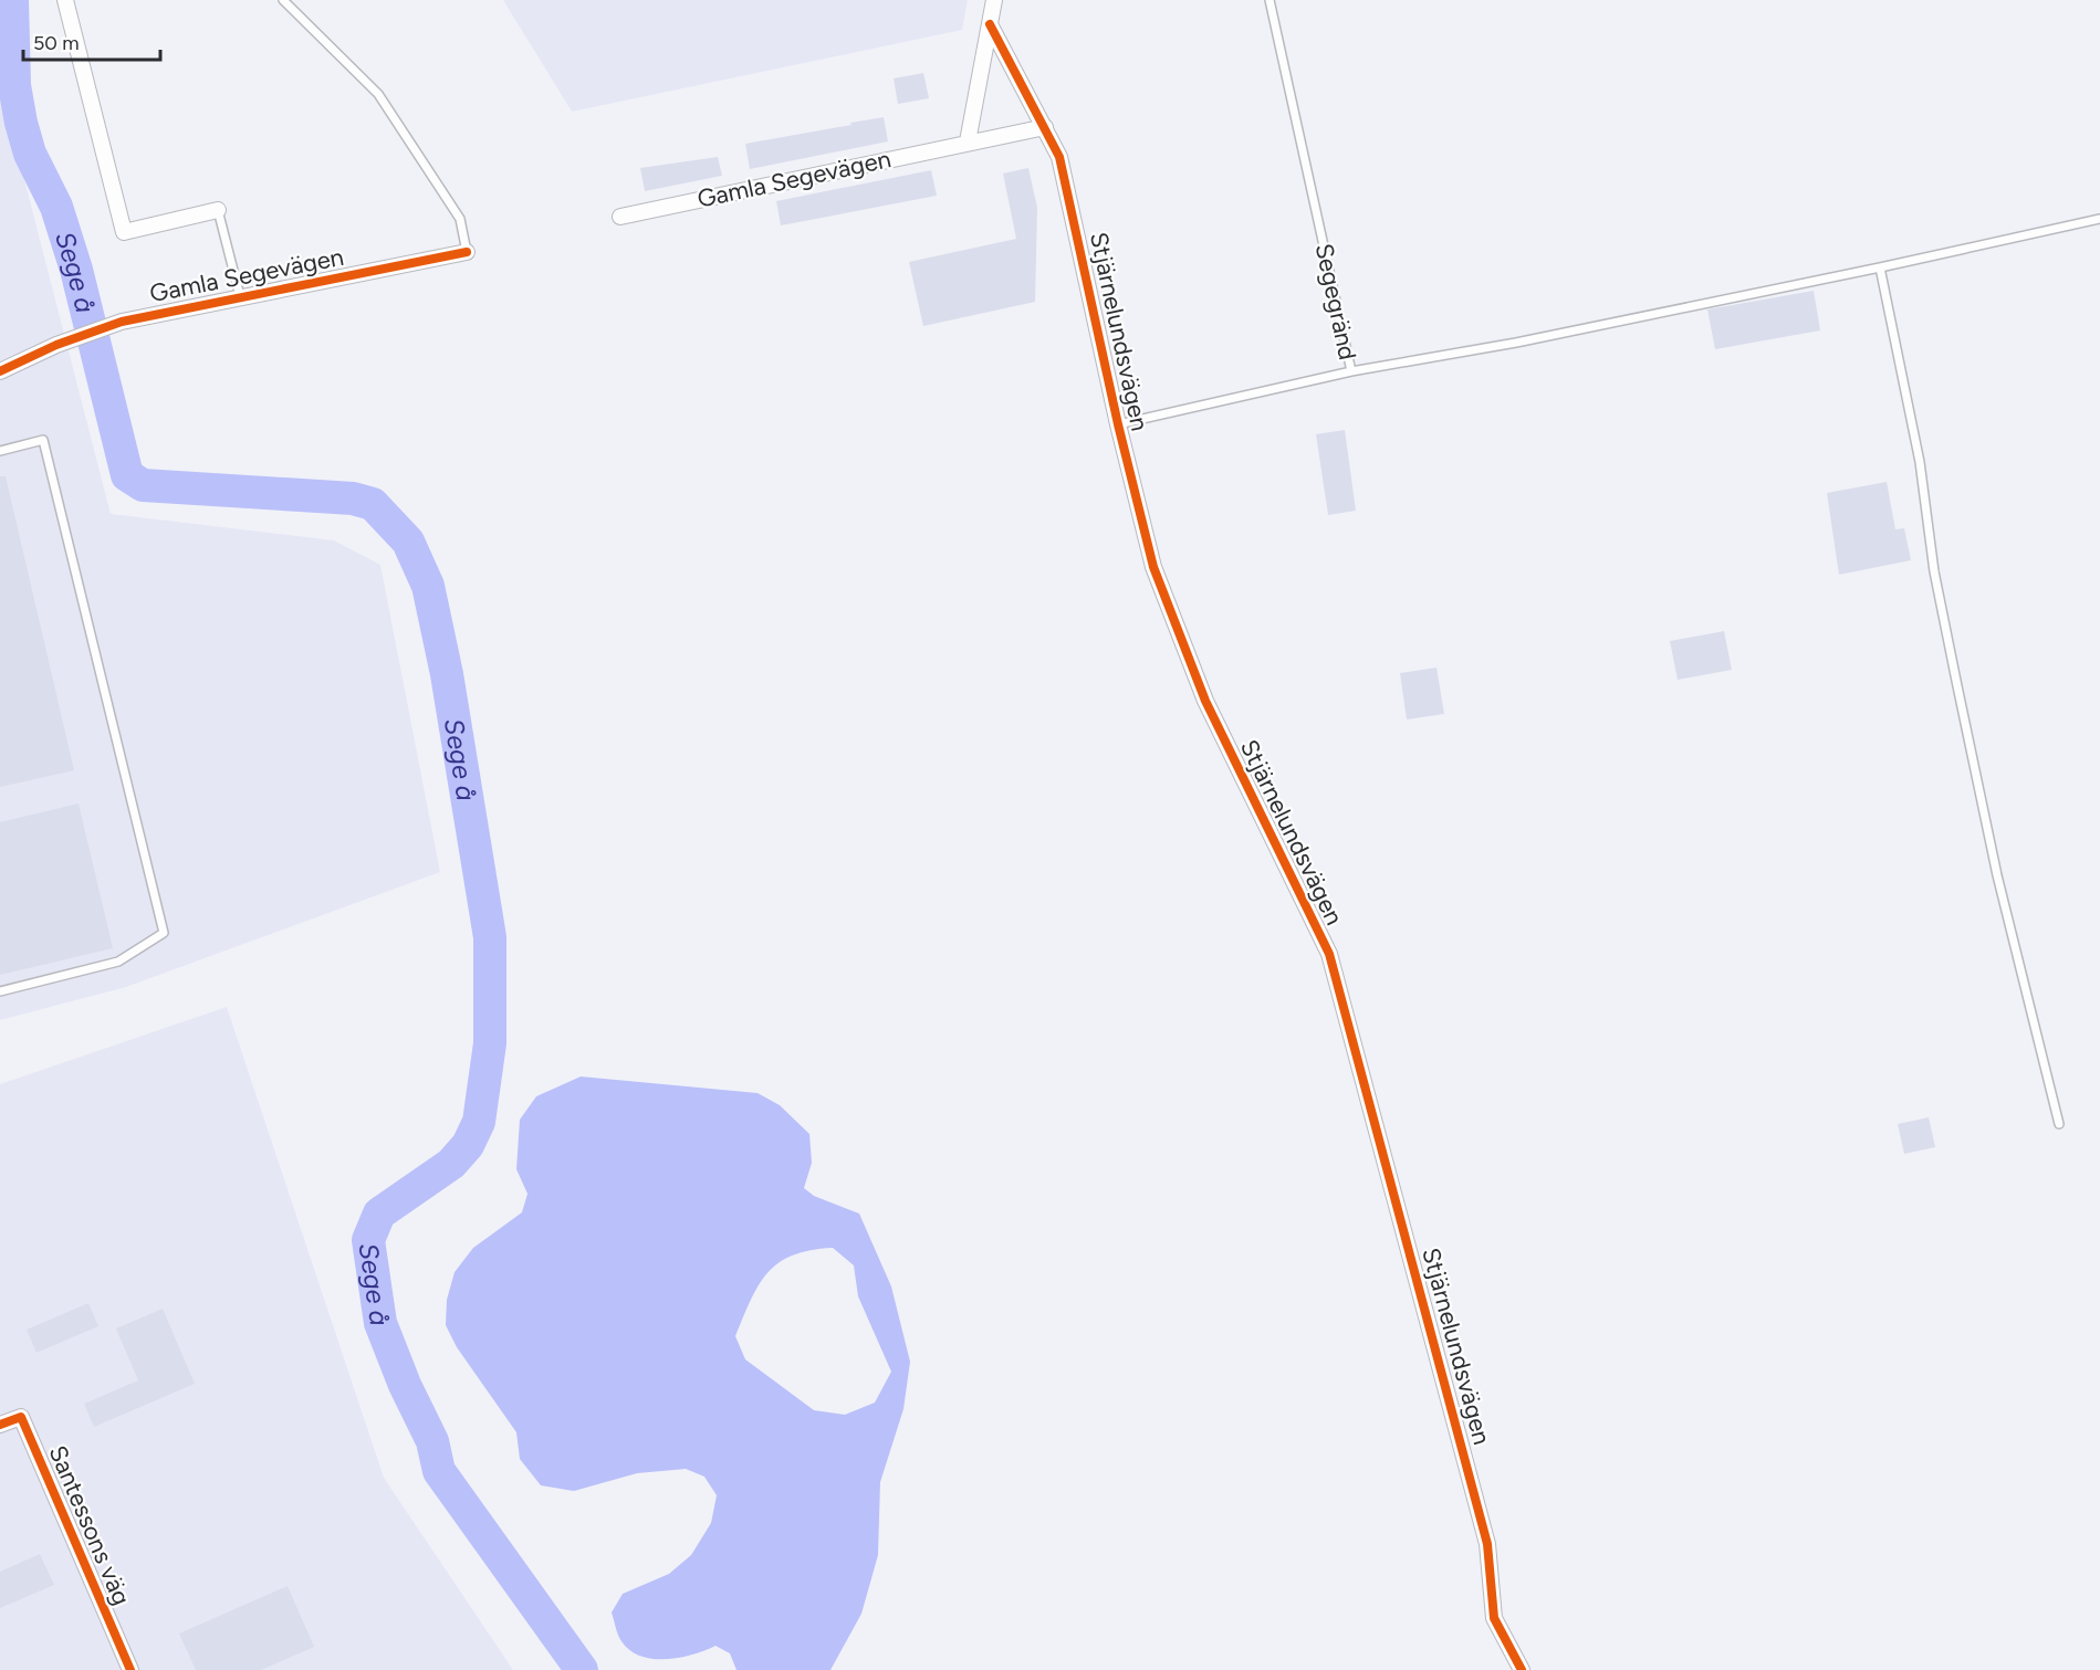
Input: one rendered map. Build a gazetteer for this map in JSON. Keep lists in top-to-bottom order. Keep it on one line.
{"streets":{"street":["Gamla Segevägen","Stjärnelundsvägen","Santessons väg"],"lane":["Segegränd"]},"crossings":[["Gamla Segevägen","Stjärnelundsvägen"],["Segegränd","Stjärnelundsvägen"]],"water":["Sege å"],"scale_bar":"50 m"}
